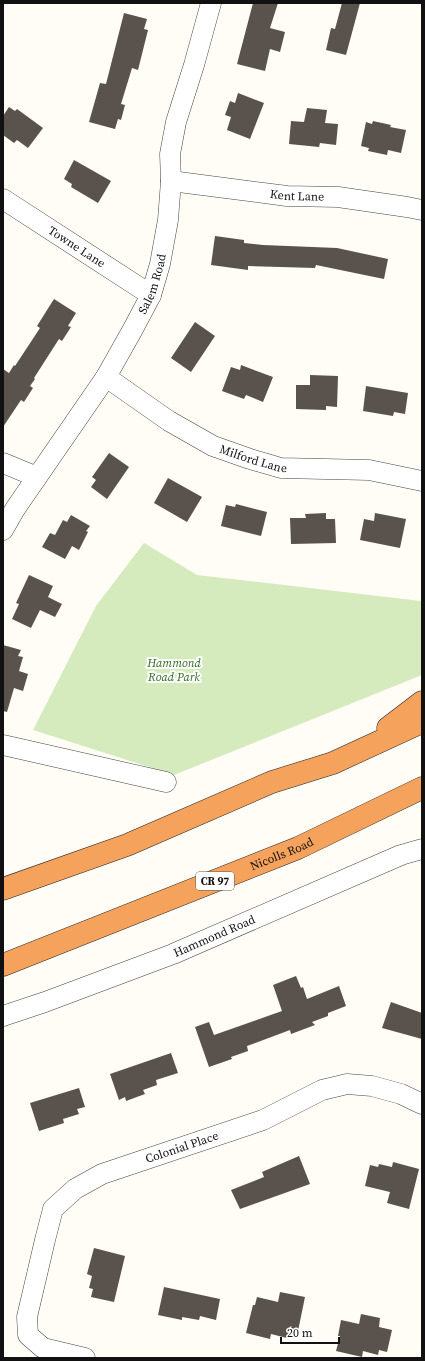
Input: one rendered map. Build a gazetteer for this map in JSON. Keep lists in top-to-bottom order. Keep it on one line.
{"streets":{"highway":["Nicolls Road","CR 97"],"street":["Kent Lane","Towne Lane","Salem Road","Milford Lane","Hammond Road","Colonial Place"]},"crossings":[["Kent Lane","Salem Road"],["Towne Lane","Salem Road"],["Salem Road","Milford Lane"]],"parks":["Hammond Road Park"],"scale_bar":"20 m"}
